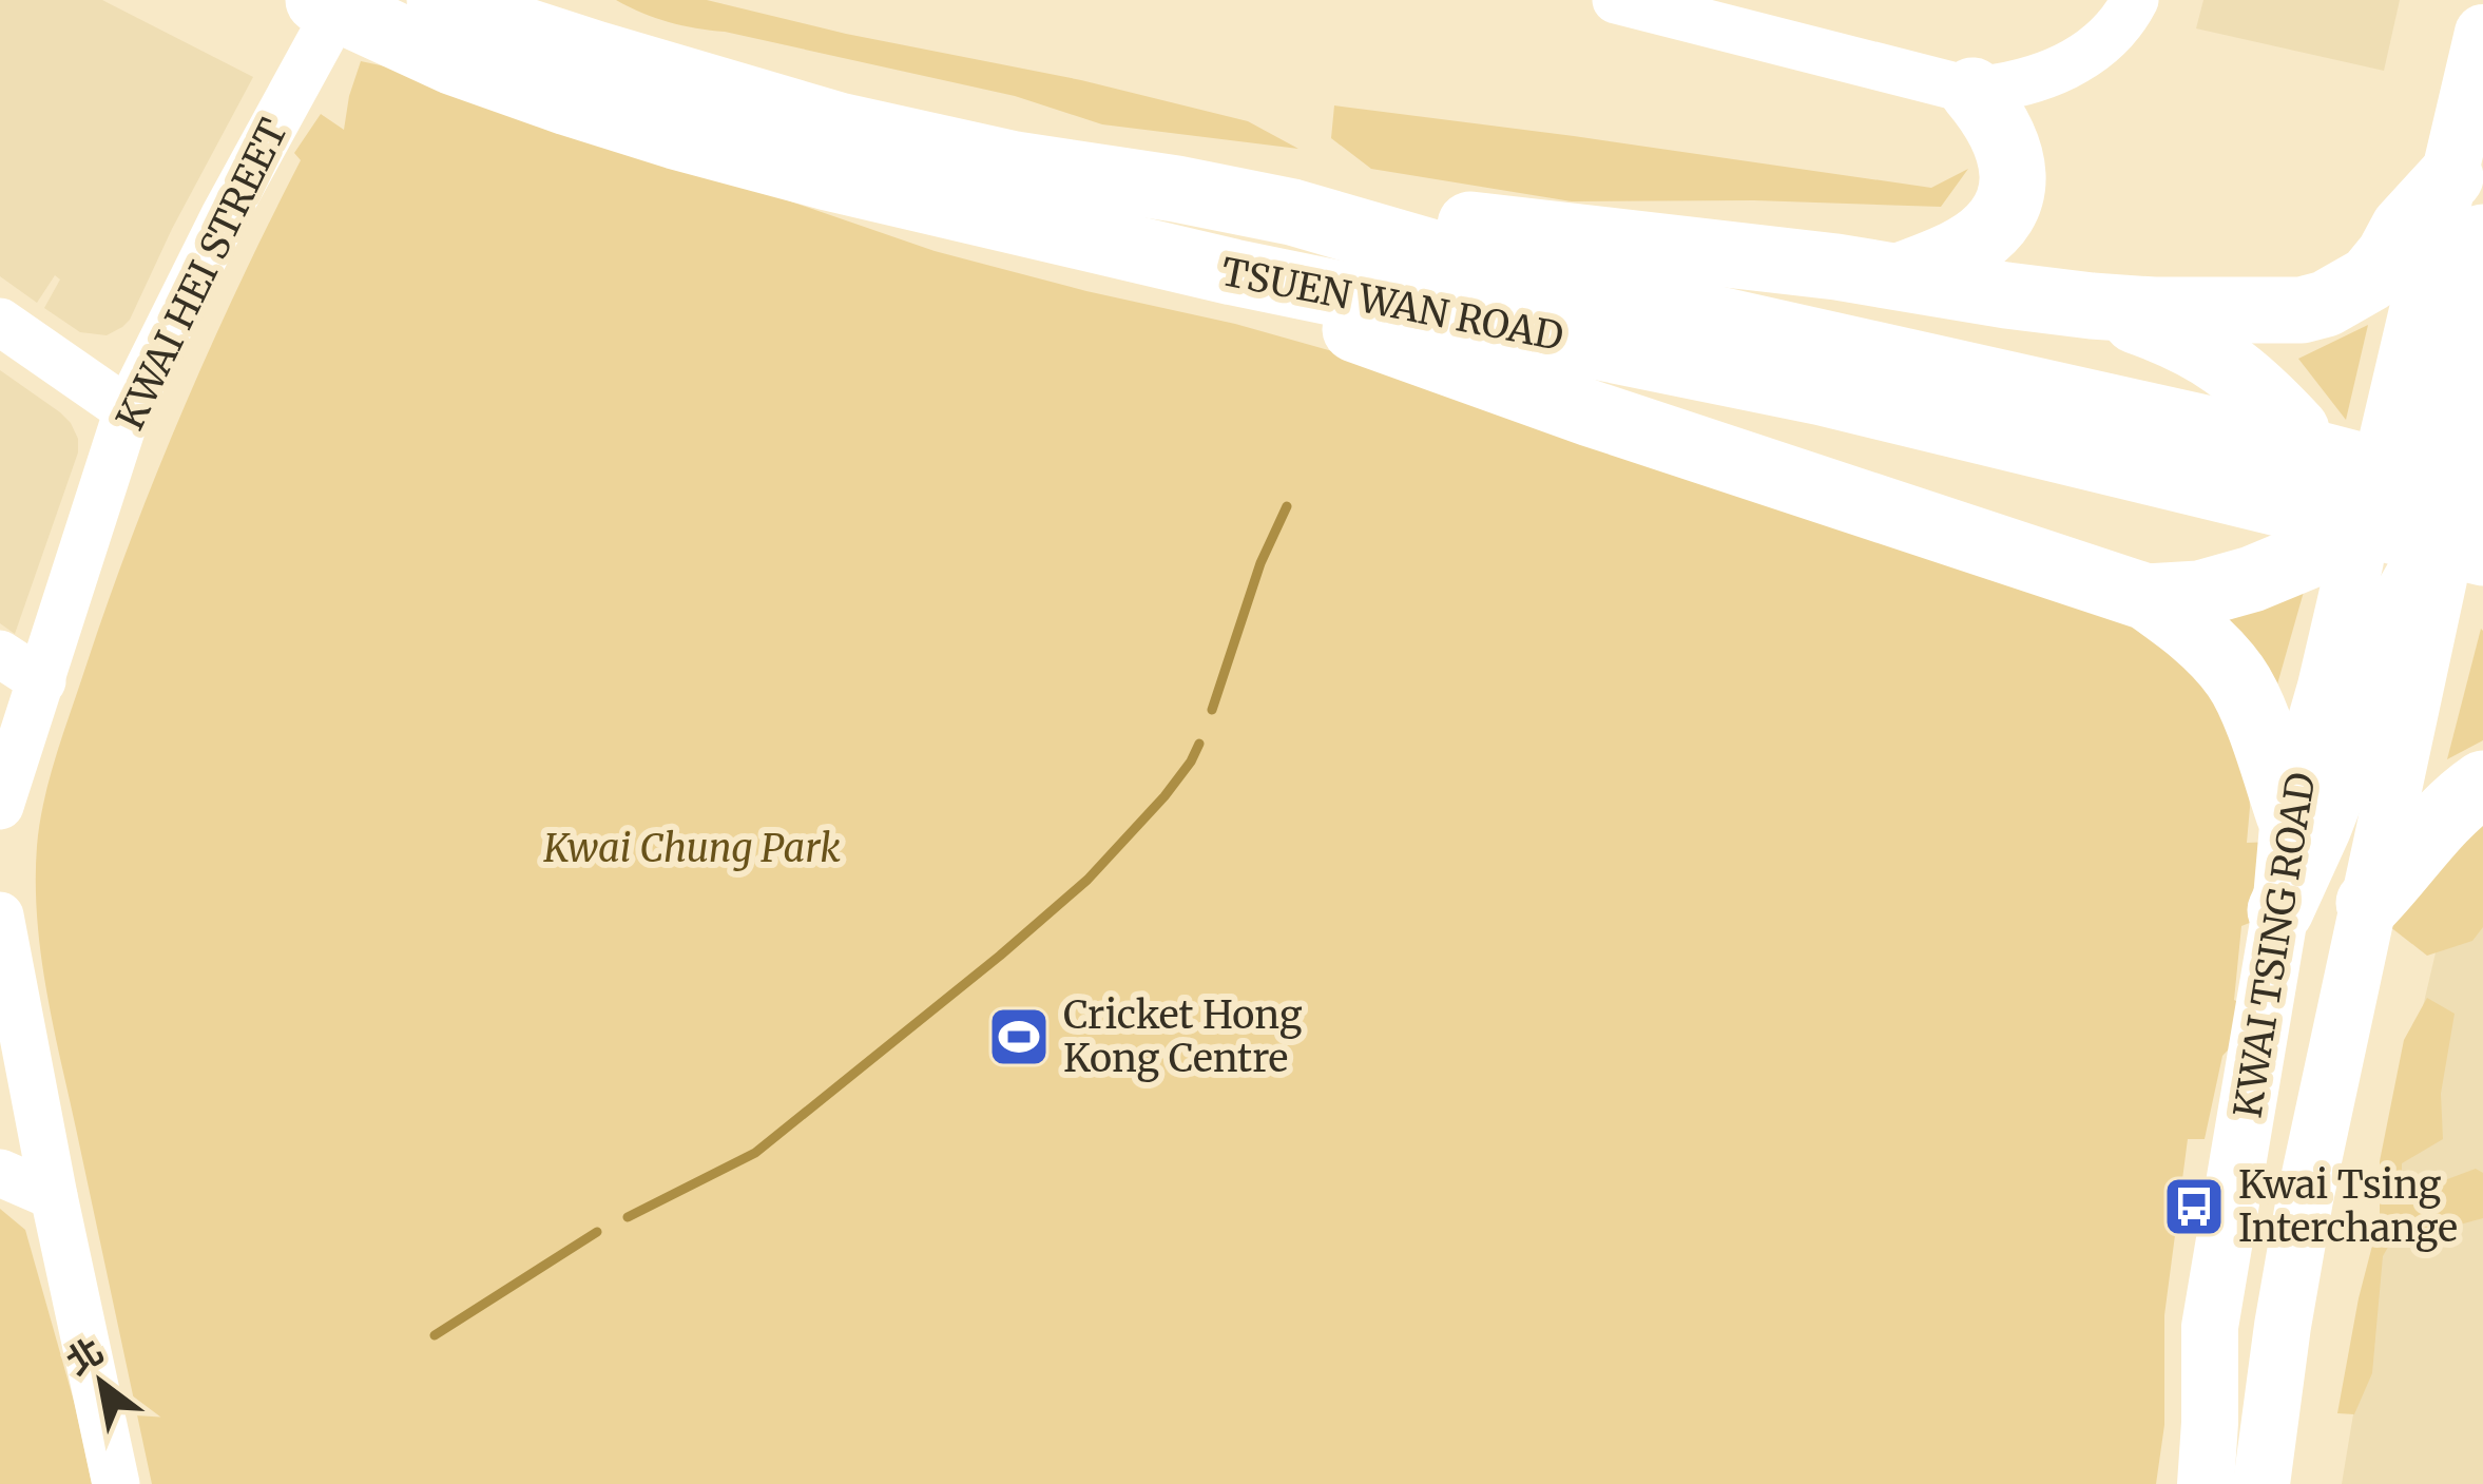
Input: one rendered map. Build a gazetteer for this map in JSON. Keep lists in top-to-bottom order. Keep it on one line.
{"streets":{"highway":["TSUEN WAN ROAD"],"main road":["KWAI TSING ROAD"],"street":["KWAI HEI STREET"]},"crossings":[["KWAI HEI STREET","TSUEN WAN ROAD"],["TSUEN WAN ROAD","KWAI TSING ROAD"]],"parks":["Kwai Chung Park"],"places":{"sports":["Cricket Hong Kong Centre"],"bus stop":["Kwai Tsing Interchange"]},"north":"top left"}
